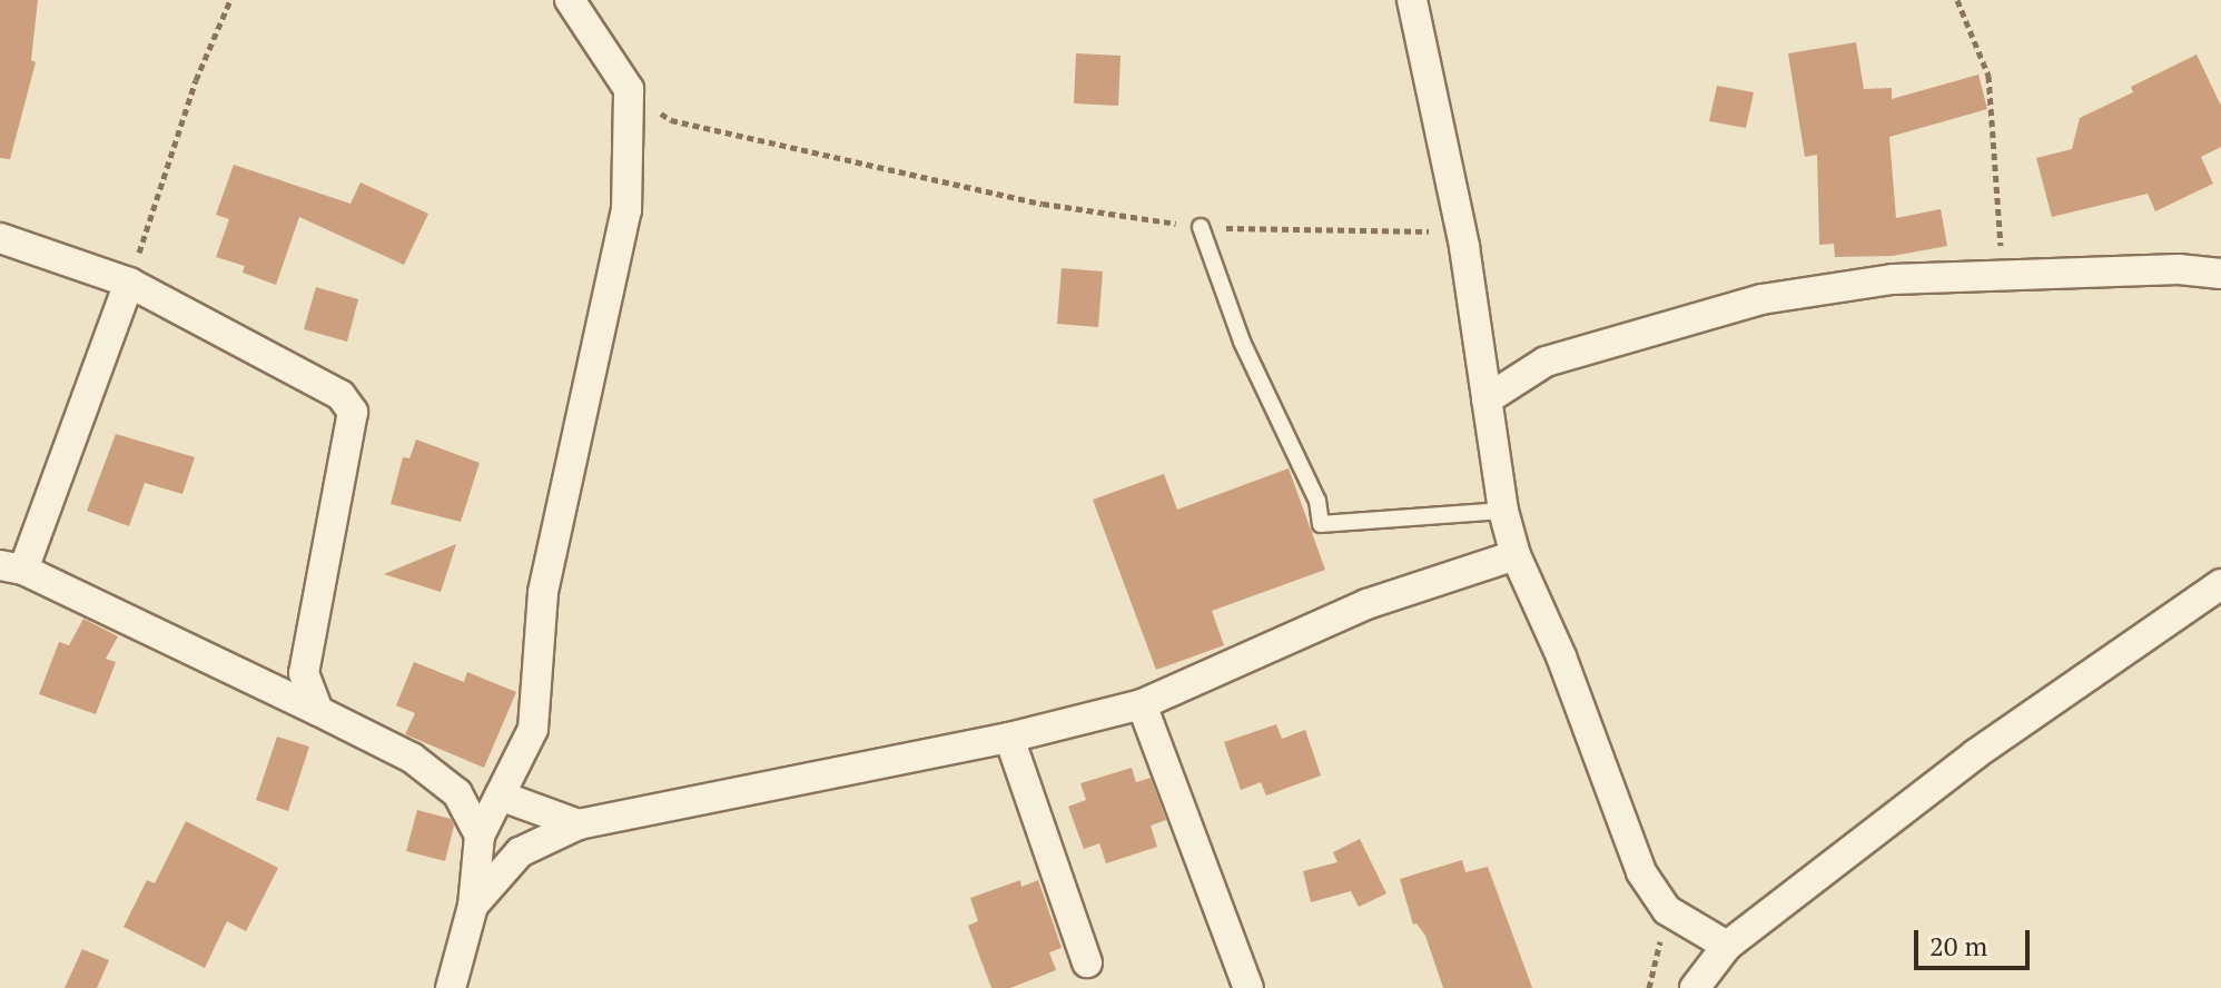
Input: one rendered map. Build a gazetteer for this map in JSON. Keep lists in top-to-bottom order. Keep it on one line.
{"scale_bar":"20 m"}
